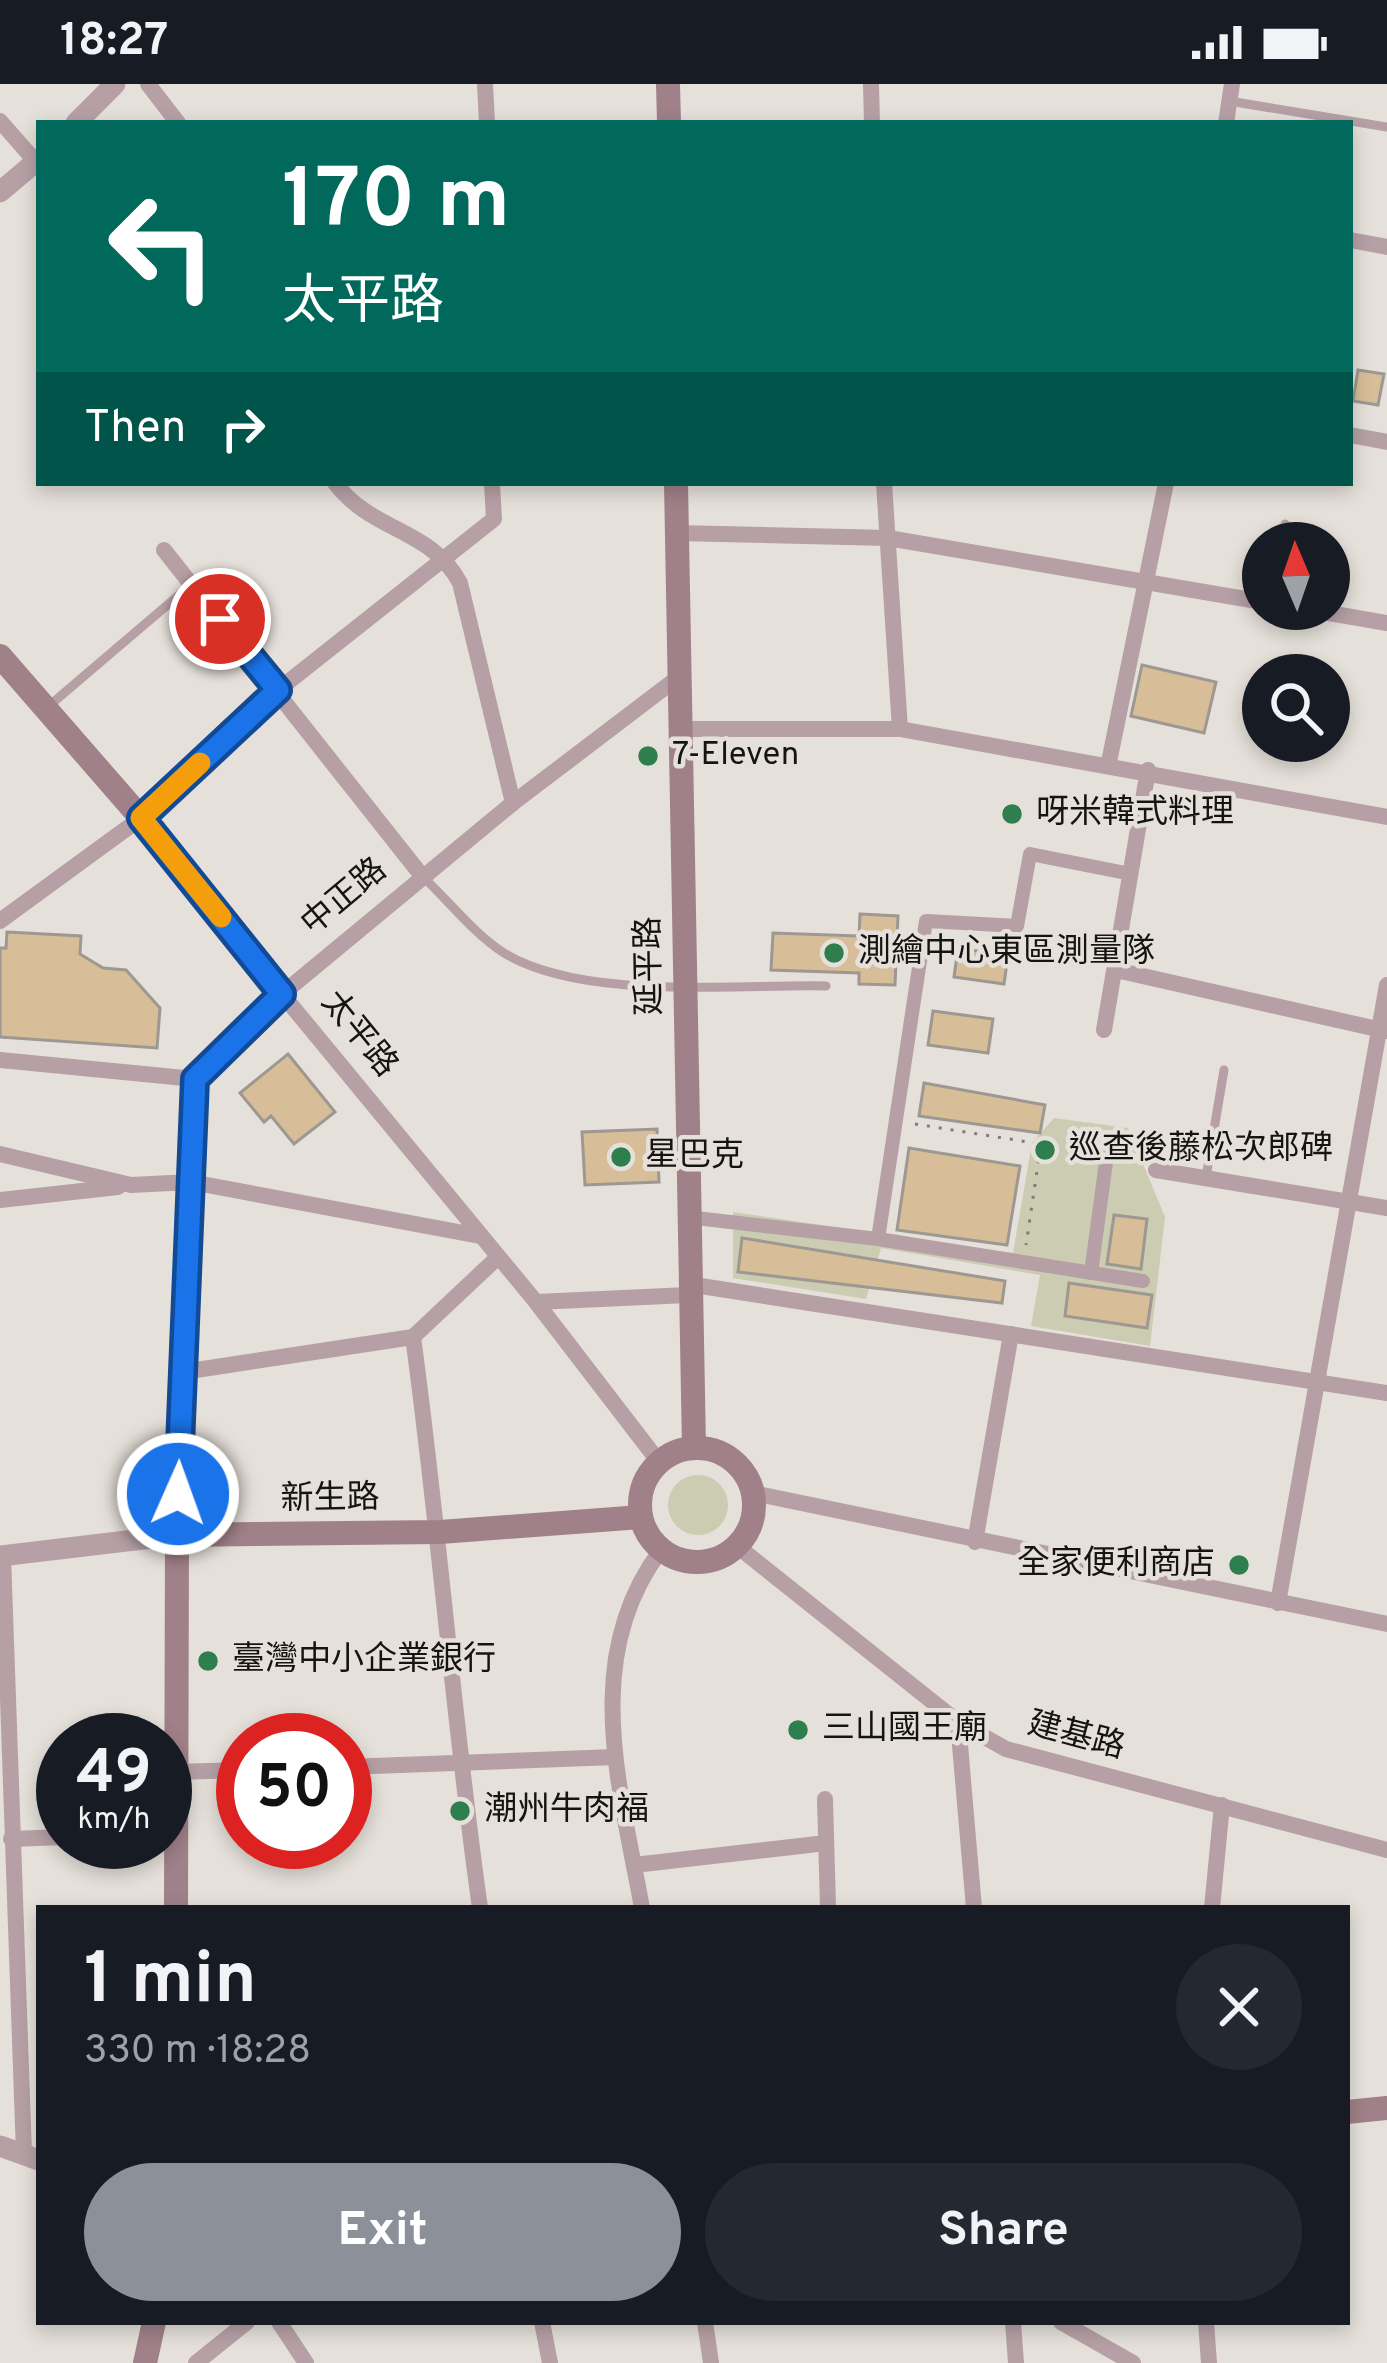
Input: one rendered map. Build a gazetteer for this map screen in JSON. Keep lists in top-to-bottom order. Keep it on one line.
{"streets":{"main road":["中正路","延平路","太平路","新生路"],"street":["建基路"]},"crossings":[["中正路","延平路"],["中正路","太平路"],["延平路","太平路"],["延平路","新生路"],["延平路","建基路"],["太平路","新生路"],["太平路","建基路"],["新生路","建基路"]],"places":["7-Eleven","呀米韓式料理","測繪中心東區測量隊","巡查後藤松次郎碑","星巴克","全家便利商店","臺灣中小企業銀行","三山國王廟","潮州牛肉福"],"north":"top","page":{"status":"18:27","turn":["170 m","太平路"],"then":"Then","speed":"49 km/h","limit":"50","heading":["1 min","330 m · 18:28"],"buttons":["Exit","Share"]}}
